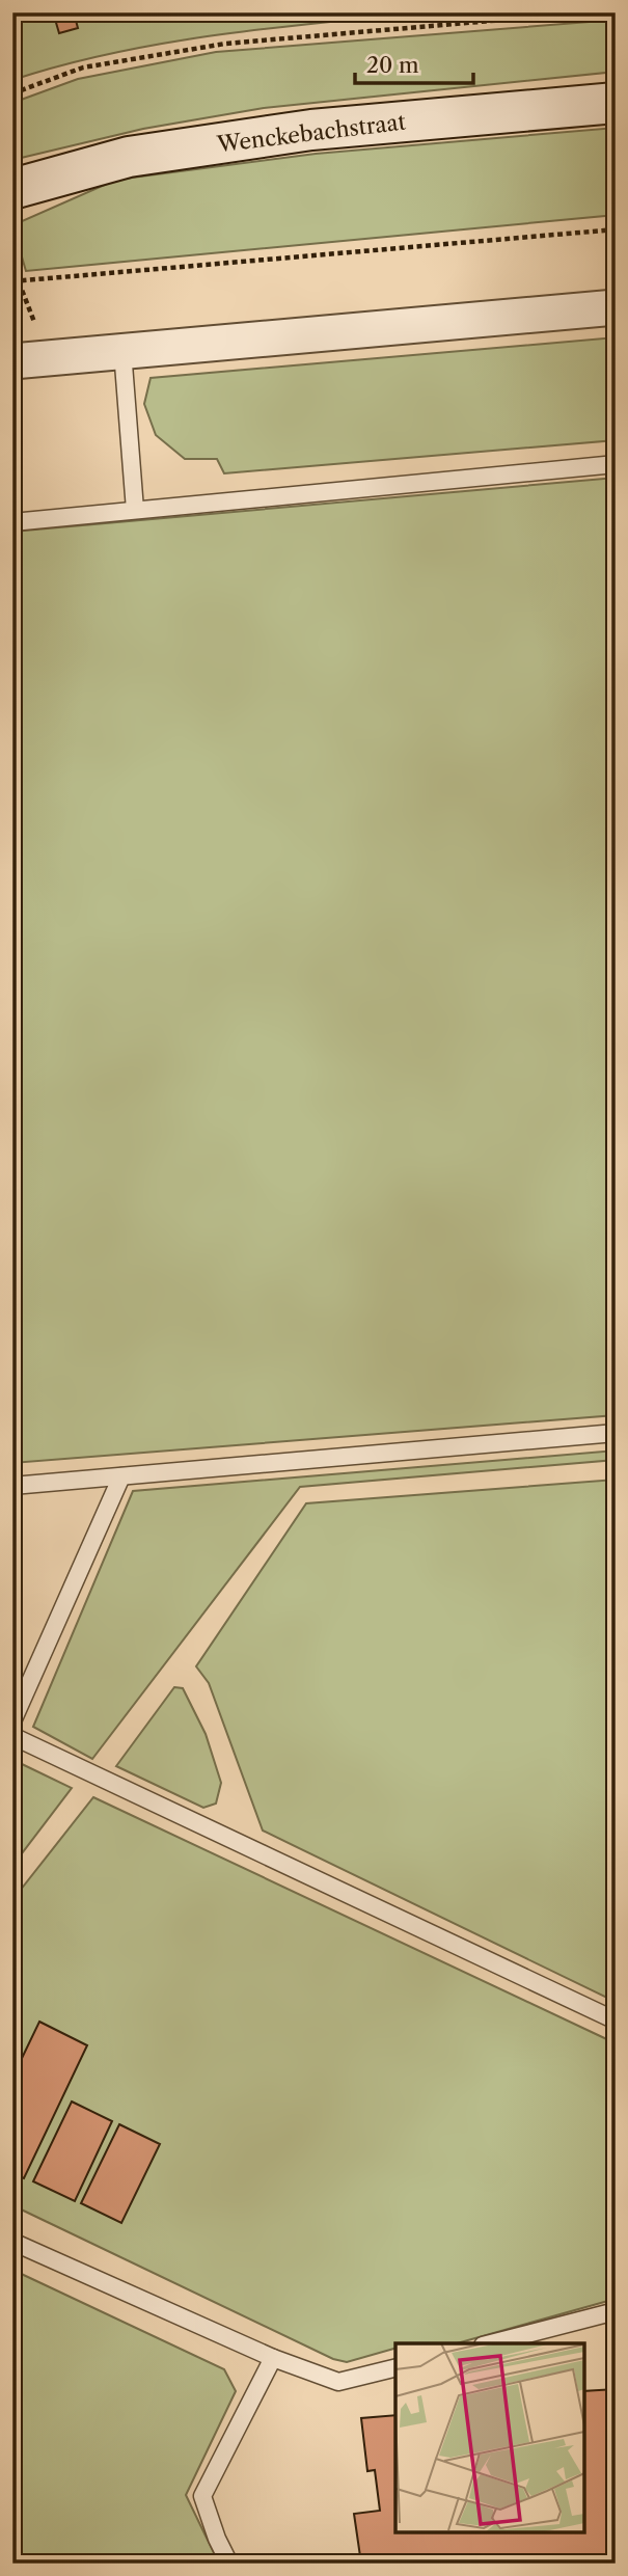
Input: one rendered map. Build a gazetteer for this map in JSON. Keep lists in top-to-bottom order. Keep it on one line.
{"streets":{"street":["Wenckebachstraat"]},"scale_bar":"20 m"}
